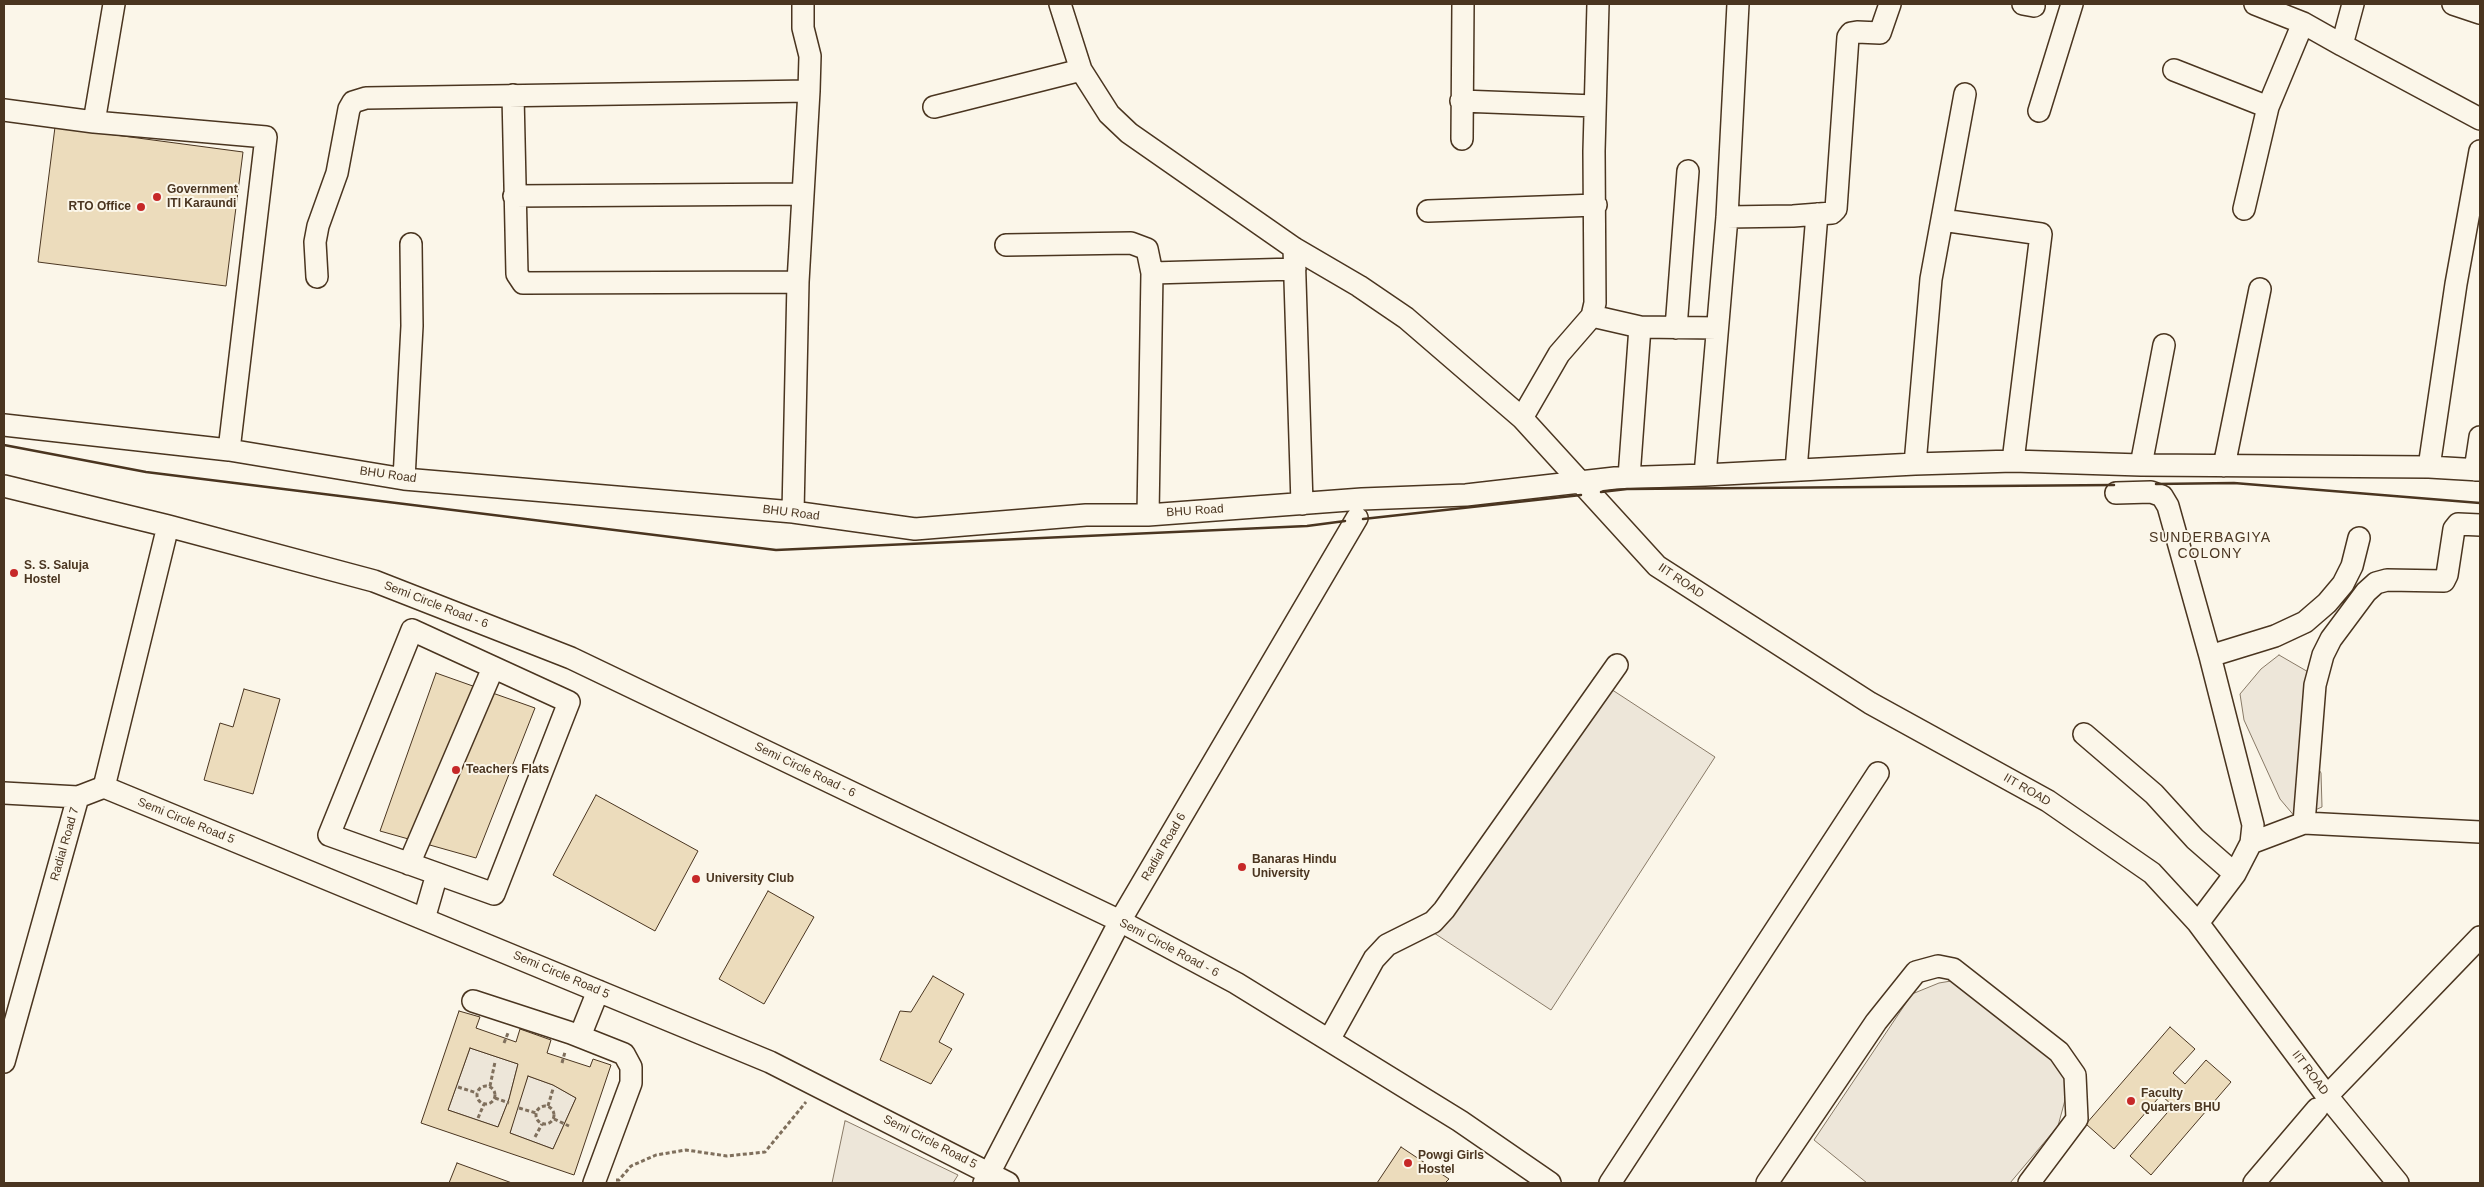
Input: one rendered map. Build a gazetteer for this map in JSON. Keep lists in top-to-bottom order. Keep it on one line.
{"streets":{"street":["BHU Road","IIT ROAD","Semi Circle Road - 6","Semi Circle Road 5","Radial Road 7","Radial Road 6"]},"crossings":[["BHU Road","IIT ROAD"],["Semi Circle Road - 6","Radial Road 6"],["Semi Circle Road 5","Radial Road 7"],["Semi Circle Road 5","Radial Road 6"]],"districts":["SUNDERBAGIYA COLONY"],"places":["Government ITI Karaundi","RTO Office","S. S. Saluja Hostel","Teachers Flats","Banaras Hindu University","University Club","Faculty Quarters BHU","Powgi Girls Hostel"]}
